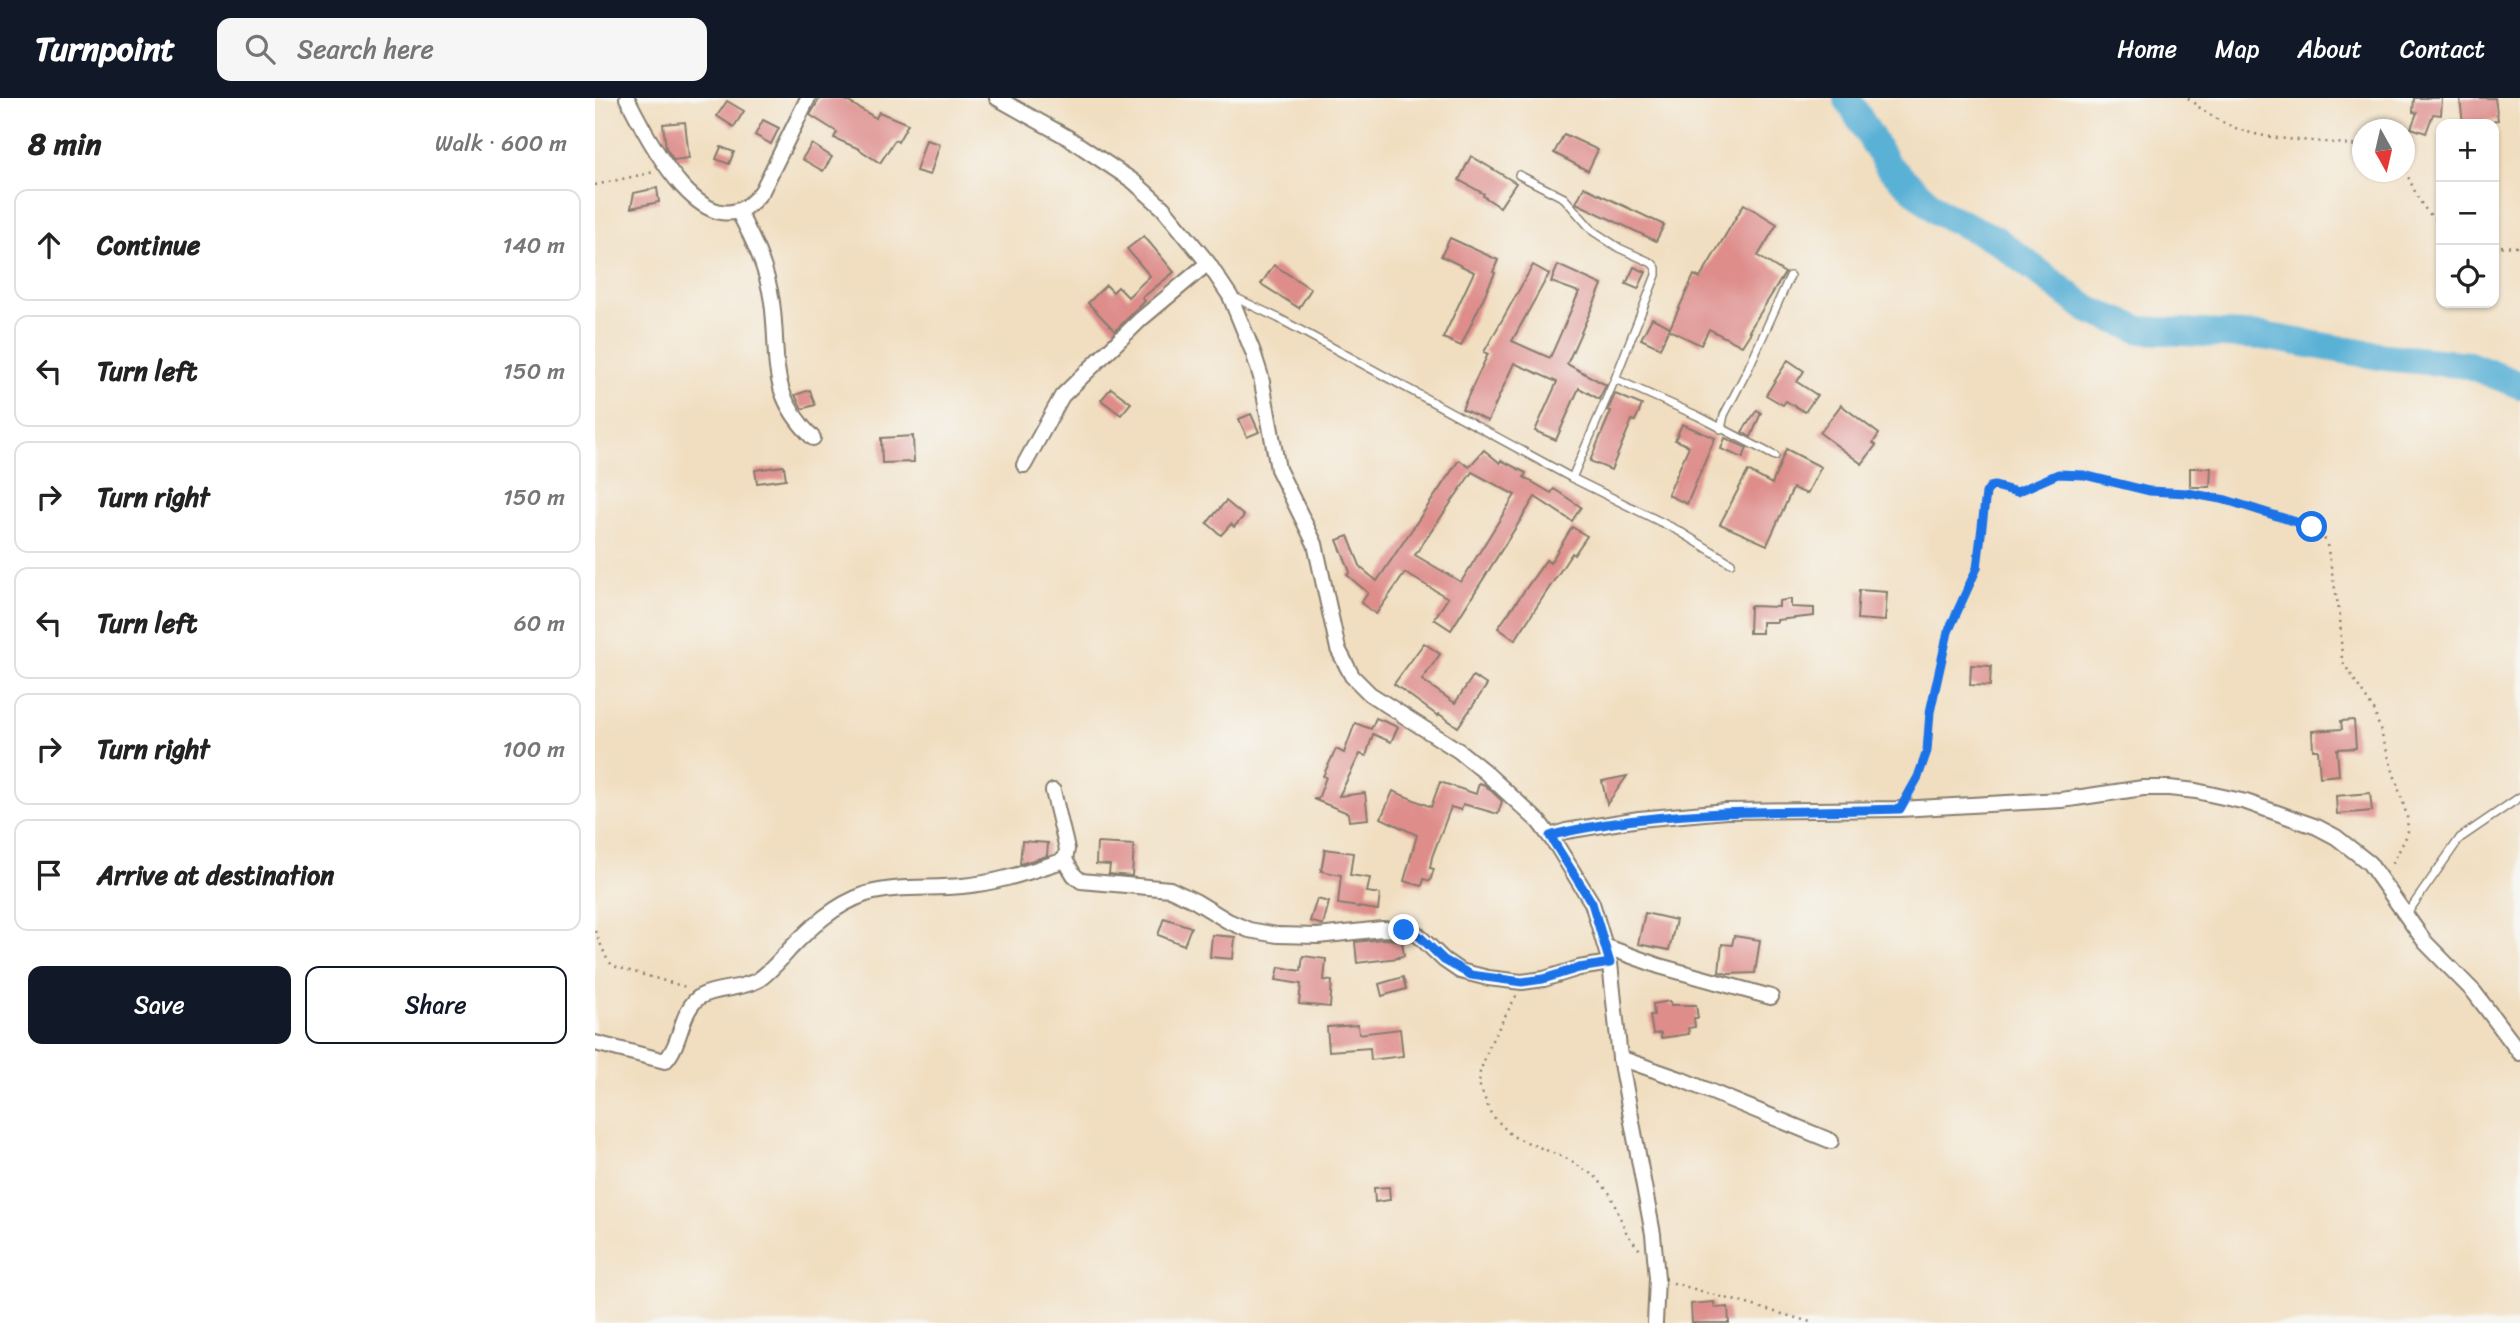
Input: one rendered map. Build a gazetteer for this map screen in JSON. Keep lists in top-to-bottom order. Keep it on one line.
{"north":"bottom","page":{"header":"Turnpoint","search":"Search here","nav":["Home","Map","About","Contact"],"heading":["8 min","Walk · 600 m"],"map_buttons":["+","−"],"list":[["Continue","140 m"],["Turn left","150 m"],["Turn right","150 m"],["Turn left","60 m"],["Turn right","100 m"],"Arrive at destination"],"buttons":["Save","Share"]}}
